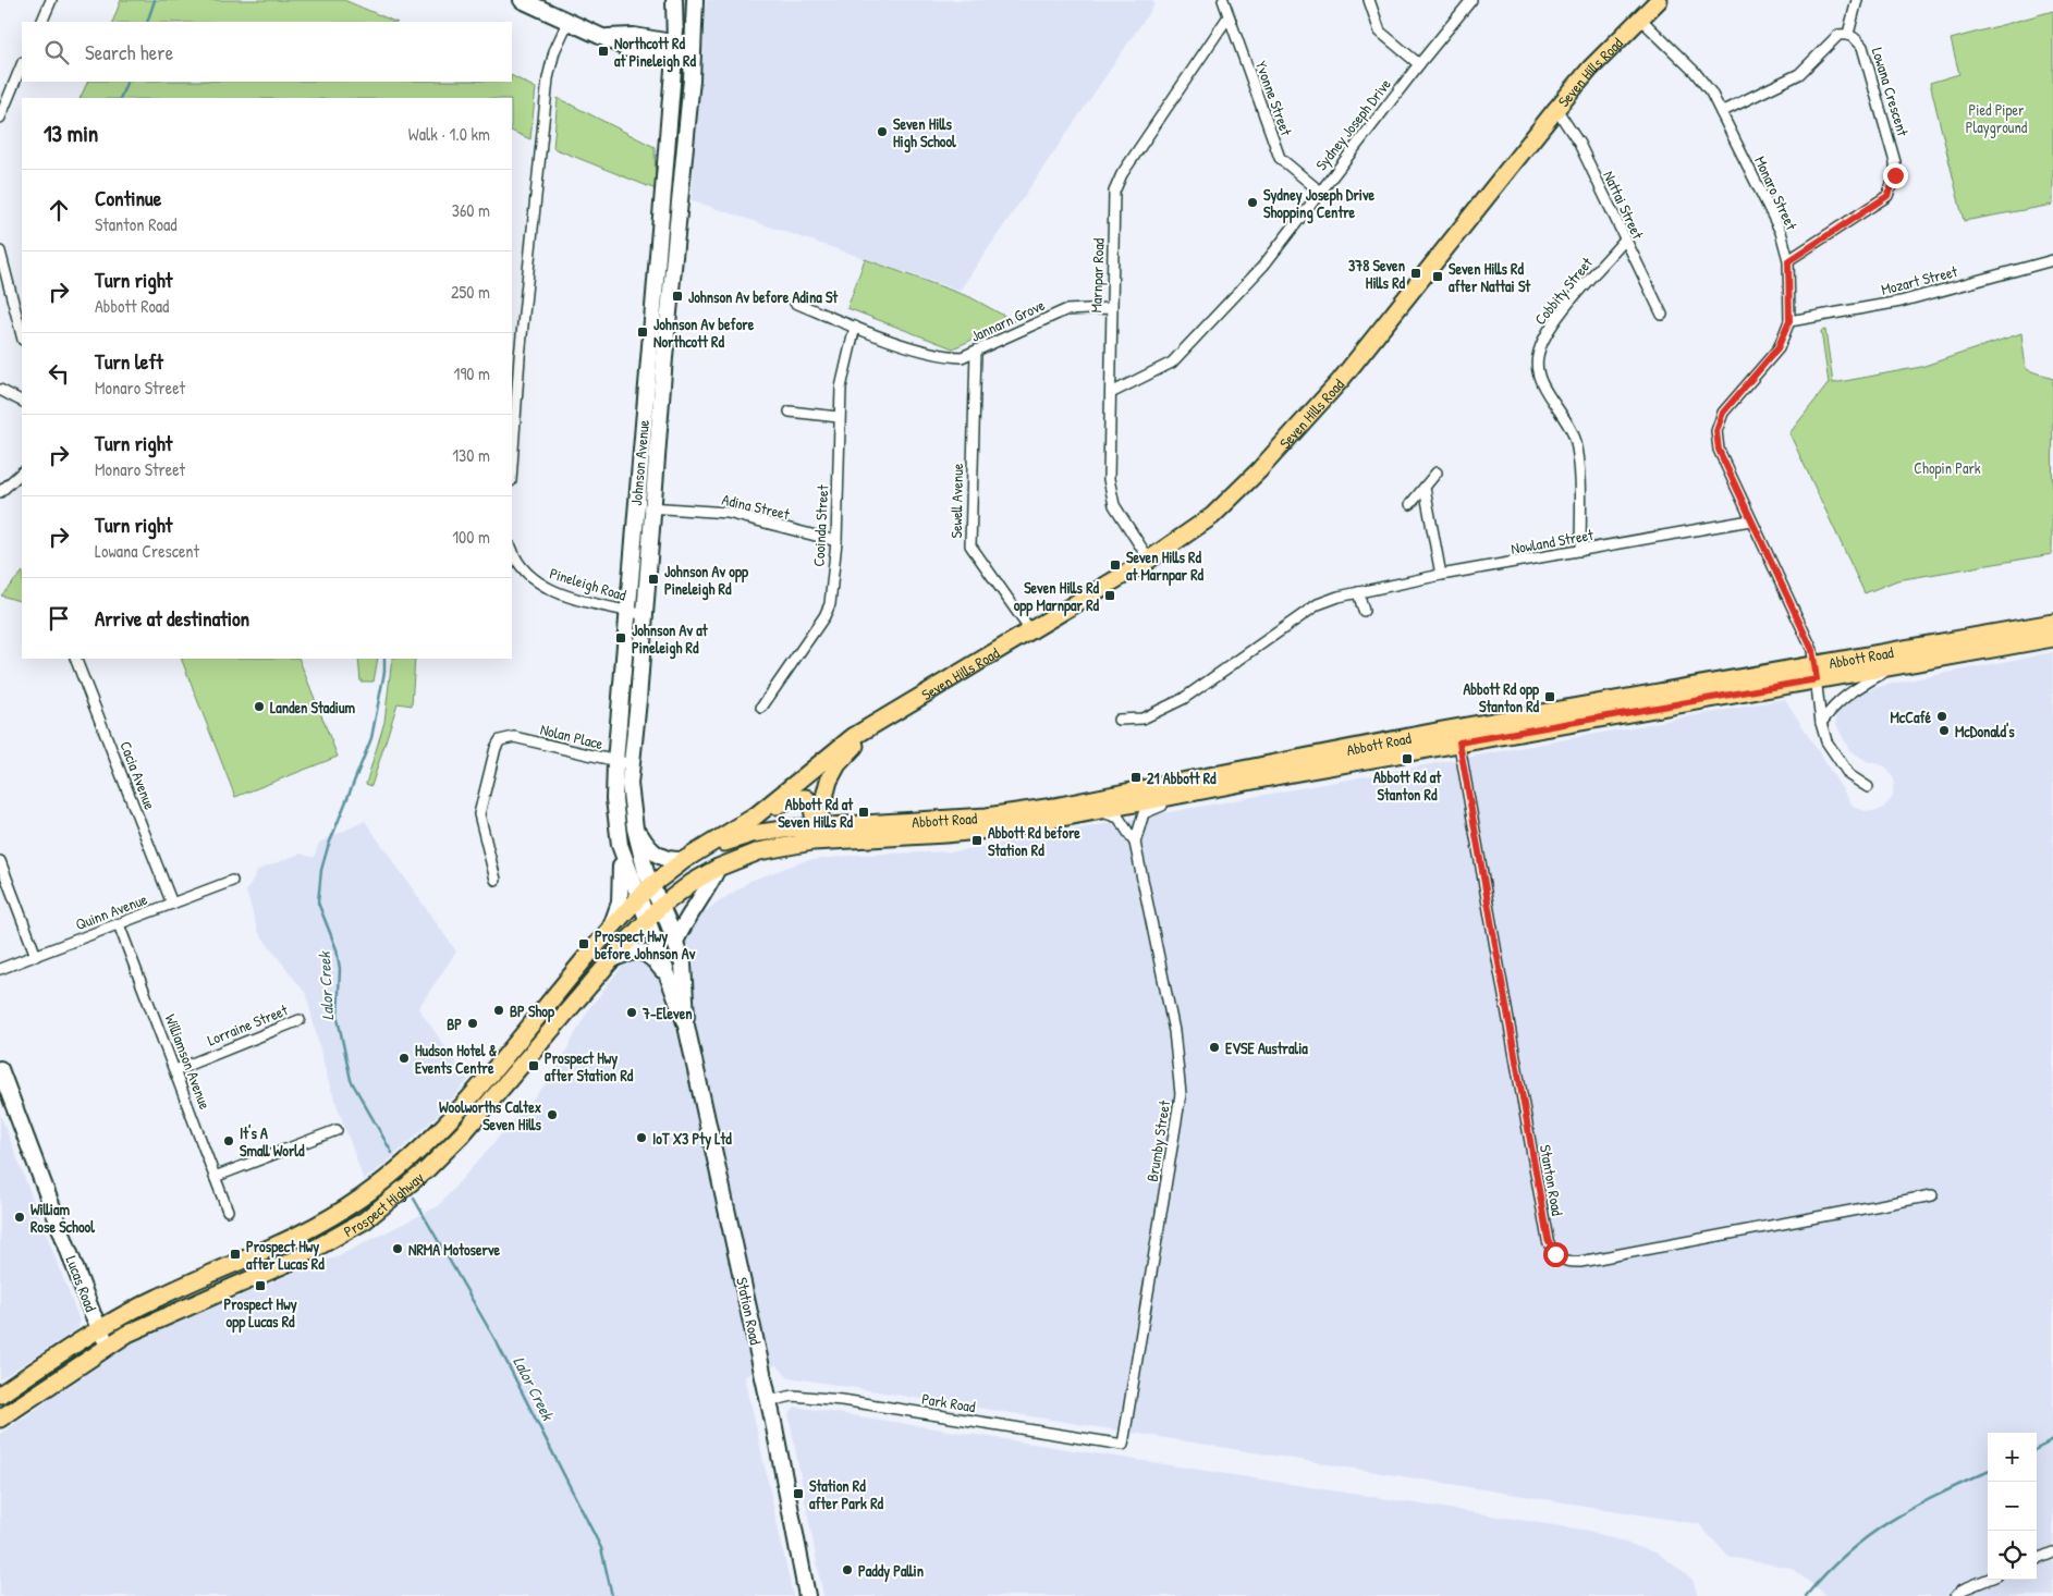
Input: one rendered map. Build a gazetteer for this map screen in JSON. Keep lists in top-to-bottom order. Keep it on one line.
{"streets":{"main road":["Seven Hills Road","Johnson Avenue","Abbott Road","Prospect Highway","Lucas Road","Station Road"],"street":["Lowana Crescent","Yvonne Street","Sydney Joseph Drive","Monaro Street","Nattai Street","Marnpar Road","Mozart Street","Cobbity Street","Jannarn Grove","Sewell Avenue","Adina Street","Cooinda Street","Nowland Street","Pineleigh Road","Nolan Place","Cacia Avenue","Quinn Avenue","Lorraine Street","Williamson Avenue","Brumby Street","Stanton Road","Park Road"]},"crossings":[["Seven Hills Road","Monaro Street"],["Seven Hills Road","Nattai Street"],["Seven Hills Road","Marnpar Road"],["Seven Hills Road","Johnson Avenue"],["Seven Hills Road","Sewell Avenue"],["Seven Hills Road","Abbott Road"],["Seven Hills Road","Prospect Highway"],["Lowana Crescent","Monaro Street"],["Yvonne Street","Sydney Joseph Drive"],["Yvonne Street","Marnpar Road"],["Sydney Joseph Drive","Marnpar Road"],["Monaro Street","Mozart Street"],["Monaro Street","Nowland Street"],["Monaro Street","Abbott Road"],["Nattai Street","Cobbity Street"],["Marnpar Road","Jannarn Grove"],["Cobbity Street","Nowland Street"],["Jannarn Grove","Sewell Avenue"],["Jannarn Grove","Cooinda Street"],["Johnson Avenue","Adina Street"],["Johnson Avenue","Pineleigh Road"],["Johnson Avenue","Nolan Place"],["Johnson Avenue","Prospect Highway"],["Johnson Avenue","Station Road"],["Adina Street","Cooinda Street"],["Abbott Road","Brumby Street"],["Abbott Road","Stanton Road"],["Cacia Avenue","Quinn Avenue"],["Quinn Avenue","Williamson Avenue"],["Lorraine Street","Williamson Avenue"],["Brumby Street","Park Road"],["Prospect Highway","Lucas Road"],["Prospect Highway","Station Road"],["Station Road","Park Road"]],"water":["Lalor Creek"],"parks":["Pied Piper Playground","Chopin Park"],"places":{"transit":["Northcott Rd at Pineleigh Rd","378 Seven Hills Rd","Seven Hills Rd after Nattai St","Johnson Av before Adina St","Johnson Av before Northcott Rd","Seven Hills Rd at Marnpar Rd","Johnson Av opp Pineleigh Rd","Seven Hills Rd opp Marnpar Rd","Johnson Av at Pineleigh Rd","Abbott Rd opp Stanton Rd","Abbott Rd at Stanton Rd","21 Abbott Rd","Abbott Rd at Seven Hills Rd","Abbott Rd before Station Rd","Prospect Hwy before Johnson Av","Prospect Hwy after Station Rd","Prospect Hwy after Lucas Rd","Prospect Hwy opp Lucas Rd","Station Rd after Park Rd"],"other":["Seven Hills High School","Sydney Joseph Drive Shopping Centre","Landen Stadium","McCafé","McDonald's","BP Shop","7-Eleven","BP","EVSE Australia","Hudson Hotel & Events Centre","Woolworths Caltex Seven Hills","IoT X3 Pty Ltd","It's A Small World","William Rose School","NRMA Motoserve","Paddy Pallin"]},"page":{"search":"Search here","heading":["13 min","Walk · 1.0 km"],"list":[["Continue","Stanton Road","360 m"],["Turn right","Abbott Road","250 m"],["Turn left","Monaro Street","190 m"],["Turn right","Monaro Street","130 m"],["Turn right","Lowana Crescent","100 m"],"Arrive at destination"],"map_buttons":["+","−"]}}
